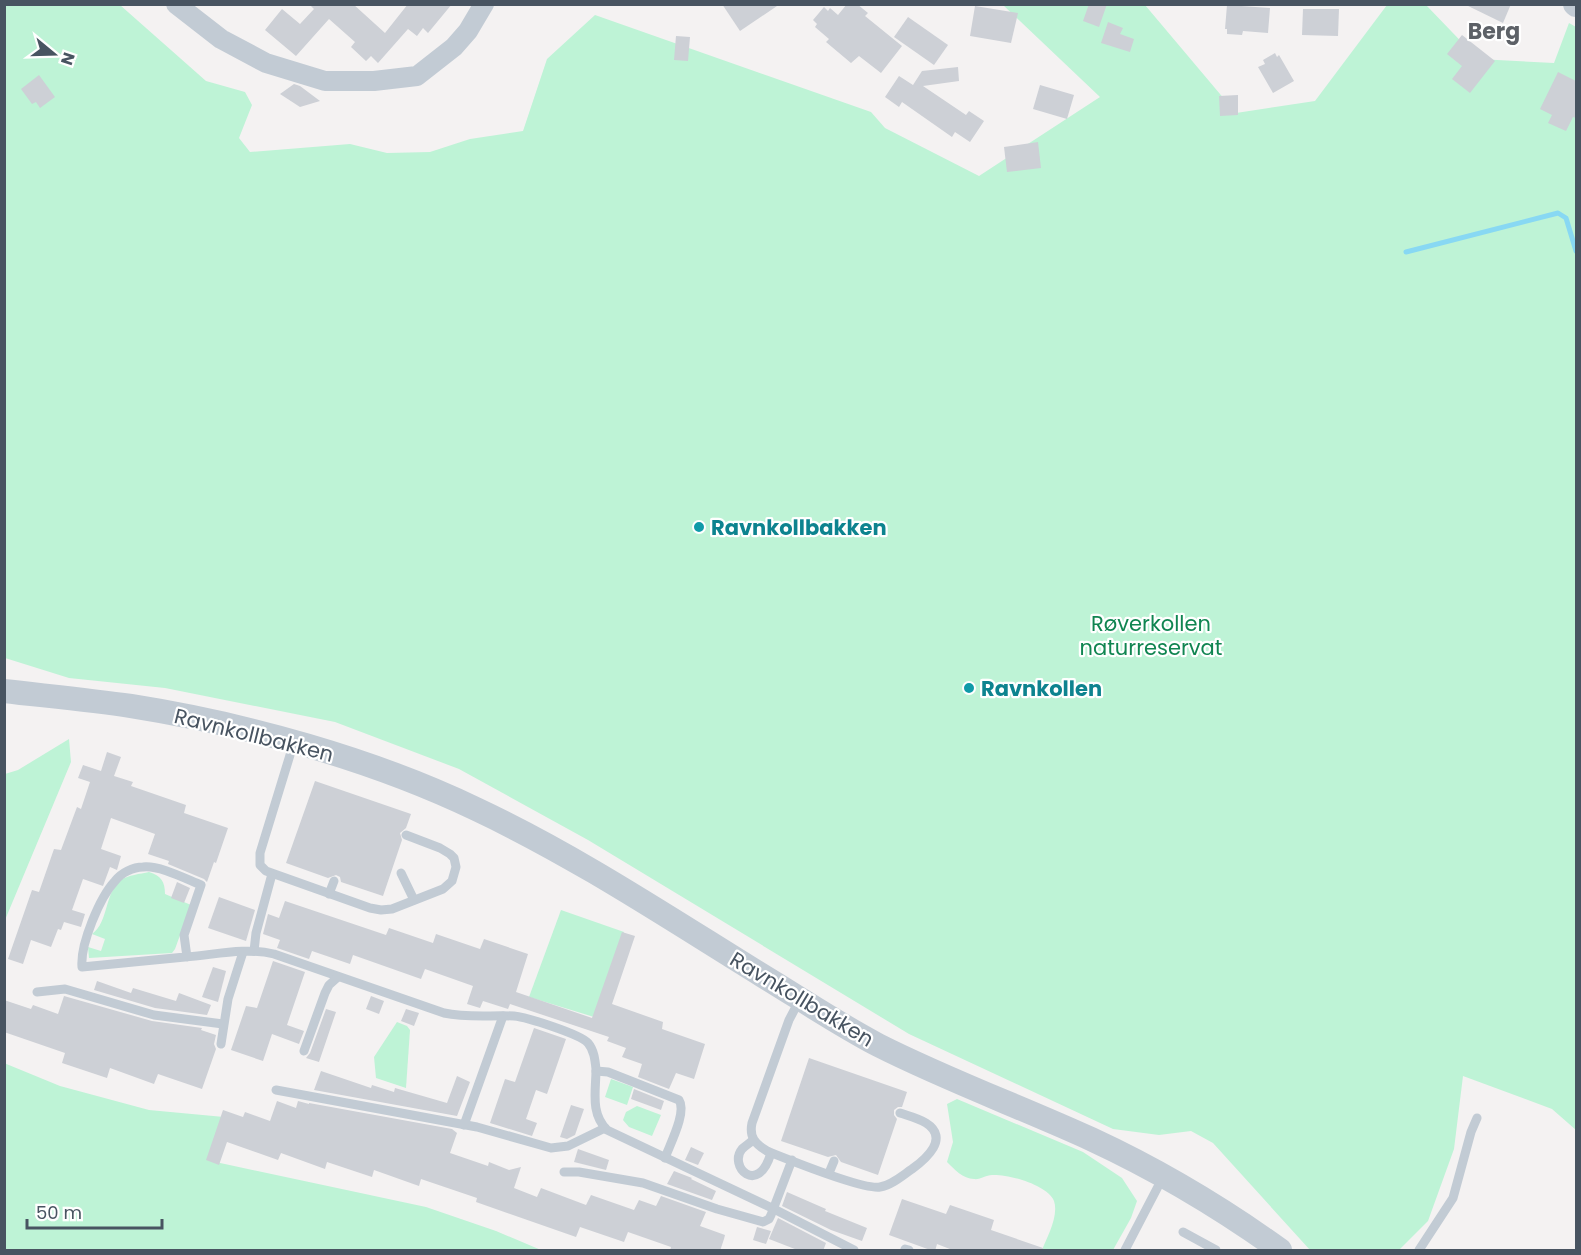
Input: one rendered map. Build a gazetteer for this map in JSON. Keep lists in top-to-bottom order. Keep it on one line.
{"streets":{"street":["Ravnkollbakken"]},"districts":["Berg"],"parks":["Røverkollen naturreservat"],"places":["Ravnkollbakken","Ravnkollen"],"scale_bar":"50 m","north":"right"}
